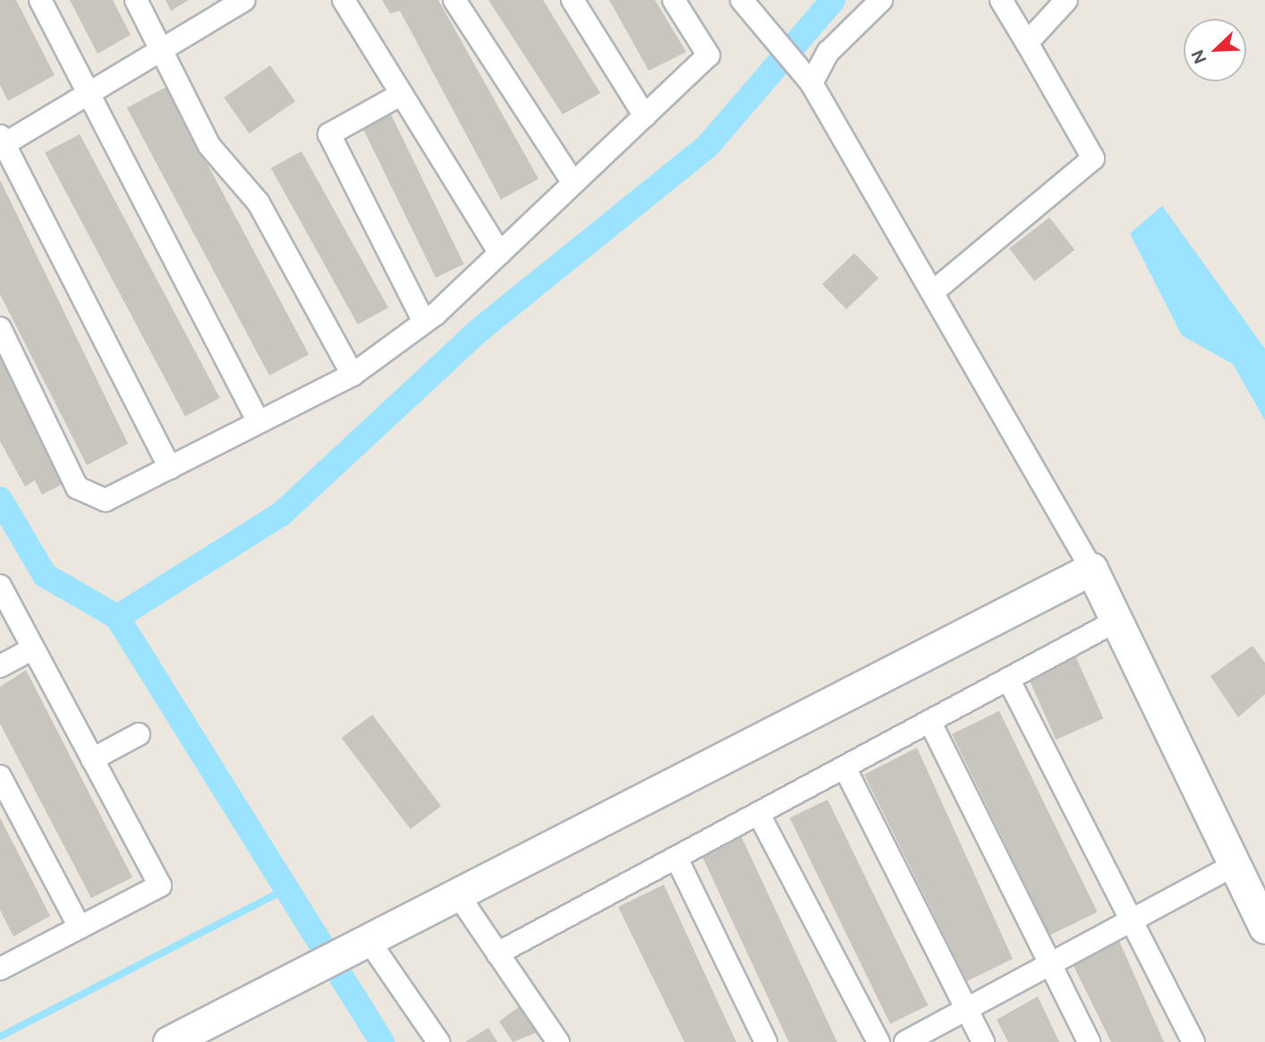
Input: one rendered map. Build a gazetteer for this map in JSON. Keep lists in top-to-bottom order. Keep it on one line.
{"north":"bottom left"}
